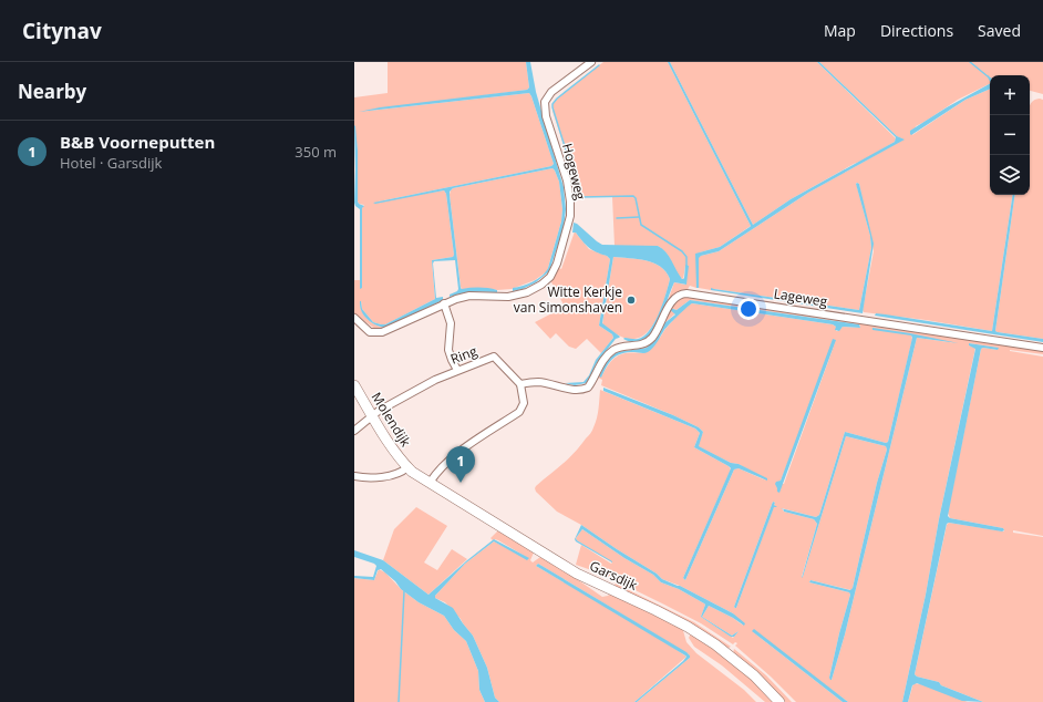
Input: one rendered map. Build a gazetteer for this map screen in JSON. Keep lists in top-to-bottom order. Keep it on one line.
{"streets":{"main road":["Molendijk","Garsdijk"],"street":["Hogeweg","Lageweg","Ring"]},"crossings":[["Lageweg","Ring"],["Ring","Molendijk"],["Molendijk","Garsdijk"]],"places":["Witte Kerkje van Simonshaven"],"page":{"header":"Citynav","nav":["Map","Directions","Saved"],"heading":"Nearby","map_buttons":["+","−"],"list":[{"mark":"1","name":"B&B Voorneputten","note":"Hotel · Garsdijk","value":"350 m"}],"pins":"1"}}
